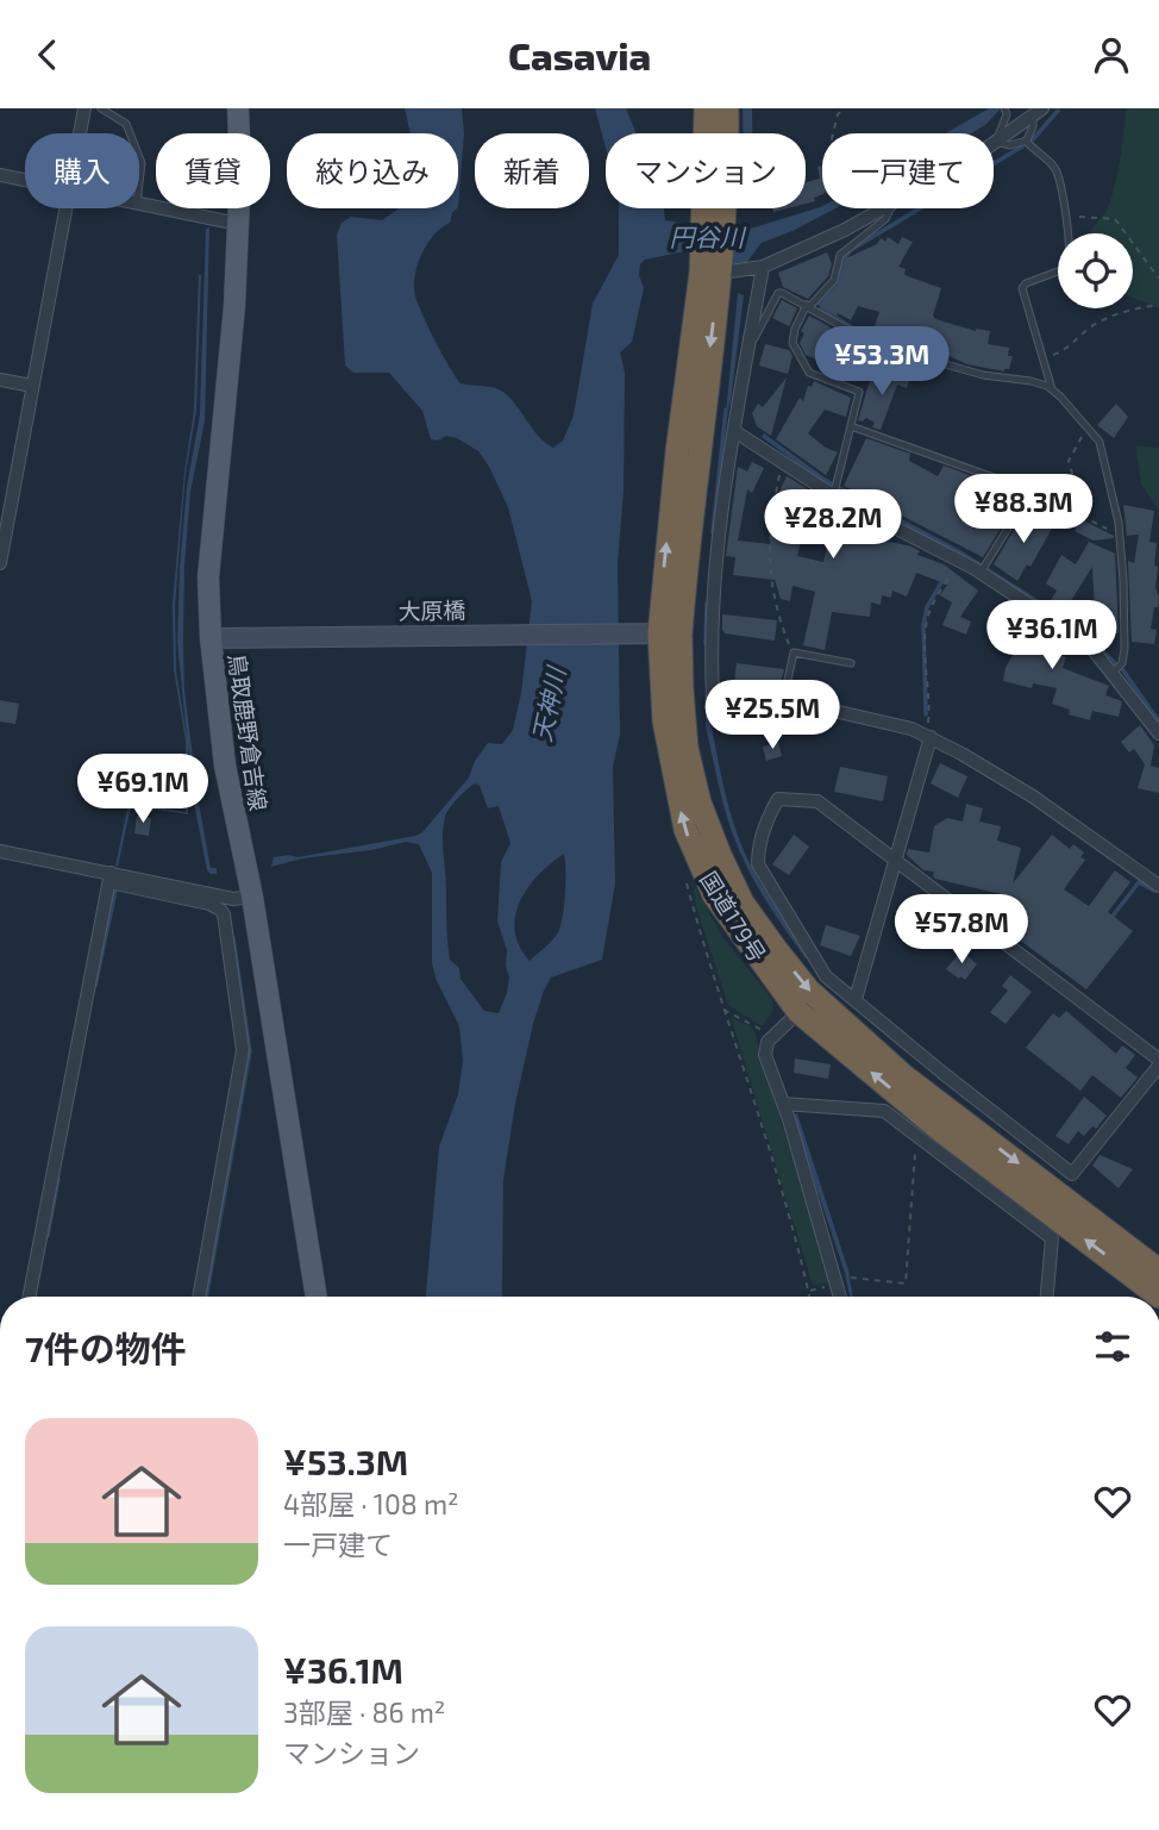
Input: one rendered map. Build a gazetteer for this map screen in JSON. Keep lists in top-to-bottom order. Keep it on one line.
{"streets":{"highway":["国道179号"],"main road":["鳥取鹿野倉吉線"],"street":["大原橋"]},"crossings":[["大原橋","鳥取鹿野倉吉線"],["大原橋","国道179号"]],"water":["円谷川","天神川"],"page":{"header":"Casavia","chip":["購入","賃貸","絞り込み","新着","マンション","一戸建て"],"price":["¥53.3M","¥88.3M","¥28.2M","¥36.1M","¥25.5M","¥69.1M","¥57.8M"],"heading":"7件の物件","list":[{"name":"¥53.3M","note":"4部屋 · 108 m² · 一戸建て"},{"name":"¥36.1M","note":"3部屋 · 86 m² · マンション"}]}}
